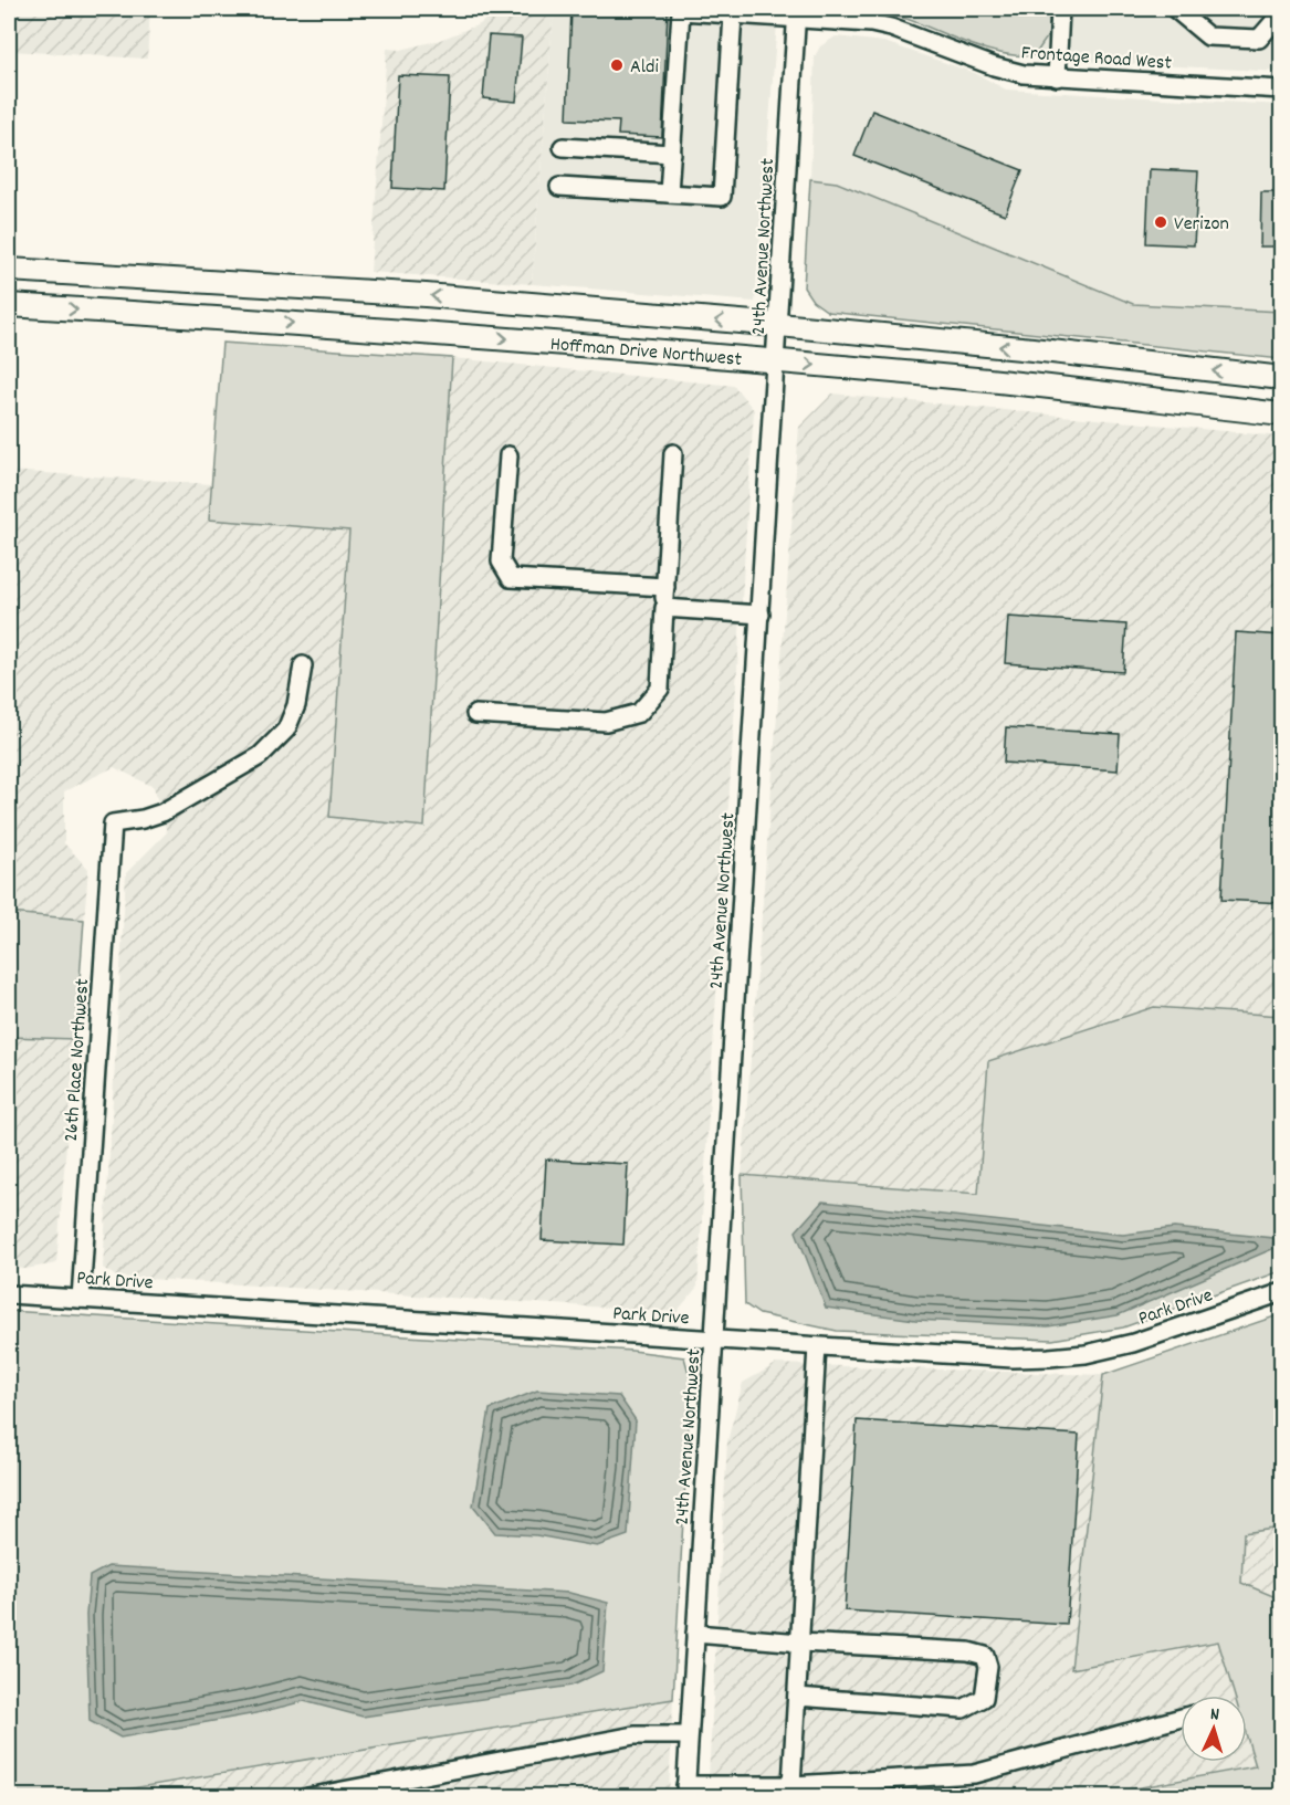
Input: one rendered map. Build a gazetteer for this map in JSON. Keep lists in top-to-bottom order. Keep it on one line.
{"streets":{"main road":["Hoffman Drive Northwest"],"street":["Frontage Road West","24th Avenue Northwest","26th Place Northwest","Park Drive"]},"crossings":[["Frontage Road West","24th Avenue Northwest"],["24th Avenue Northwest","Hoffman Drive Northwest"],["24th Avenue Northwest","Park Drive"],["26th Place Northwest","Park Drive"]],"places":["Aldi","Verizon"],"north":"top"}
